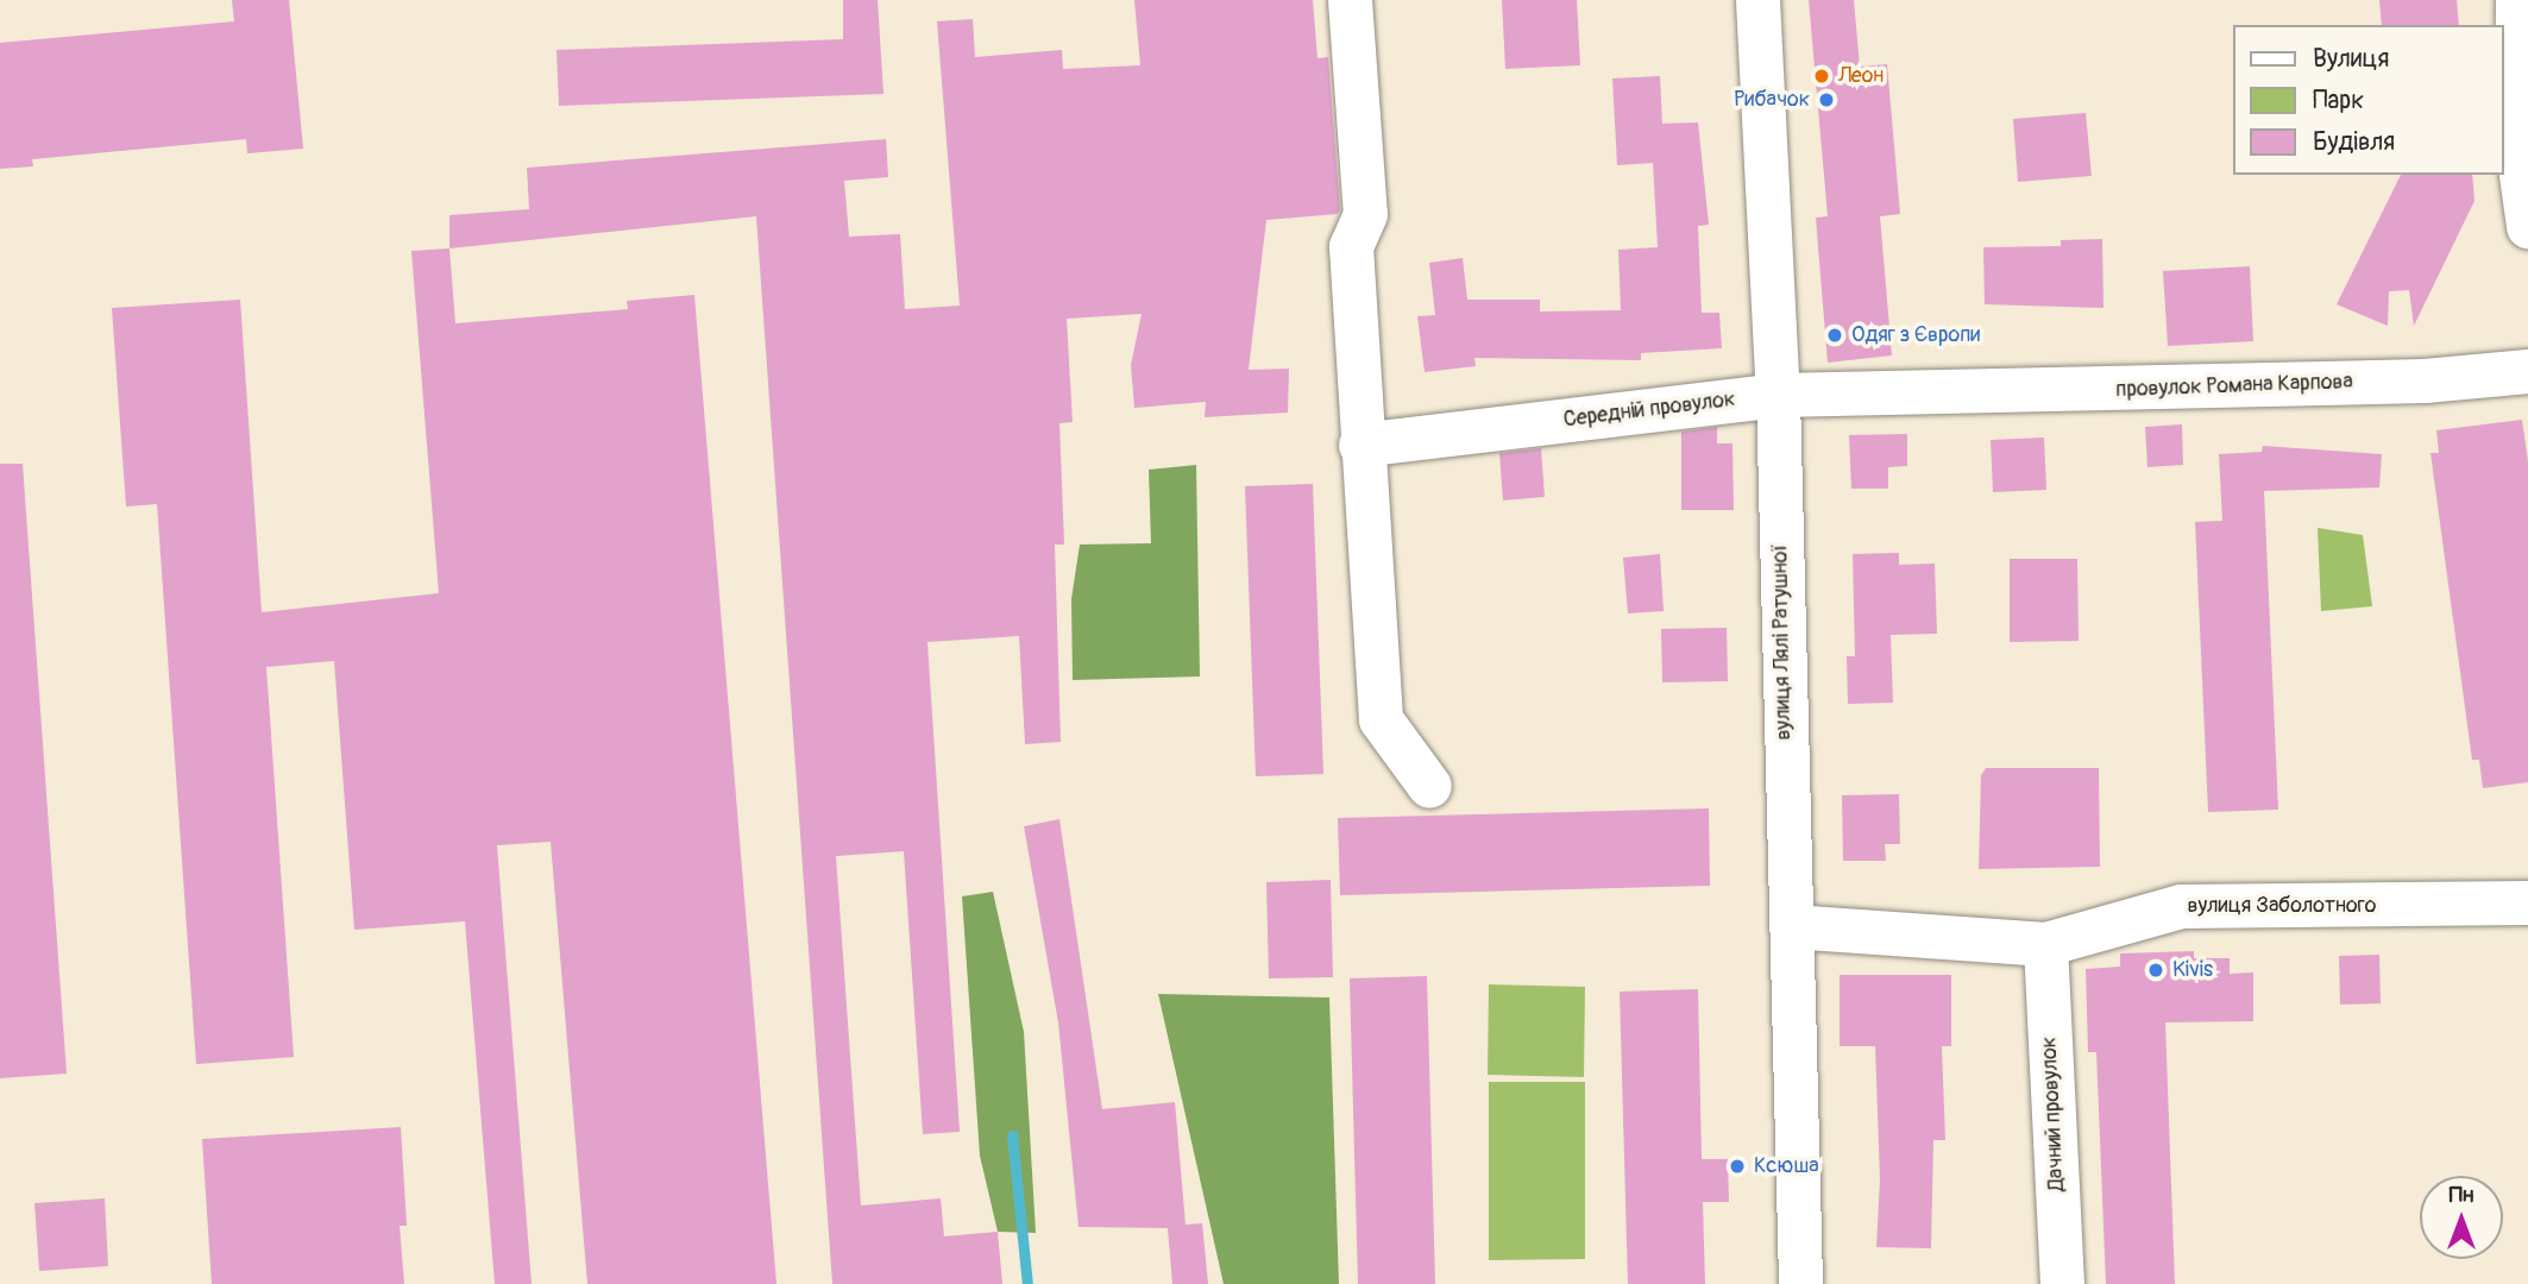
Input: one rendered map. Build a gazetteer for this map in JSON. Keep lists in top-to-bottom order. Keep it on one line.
{"streets":{"street":["провулок Романа Карпова","Середній провулок","вулиця Лялі Ратушної","вулиця Заболотного","Дачний провулок"]},"crossings":[["провулок Романа Карпова","Середній провулок"],["Середній провулок","вулиця Лялі Ратушної"],["вулиця Лялі Ратушної","вулиця Заболотного"],["вулиця Заболотного","Дачний провулок"]],"places":["Леон","Рибачок","Одяг з Європи","Kivis","Ксюша"],"legend":["Вулиця","Парк","Будівля"],"north":"top"}
